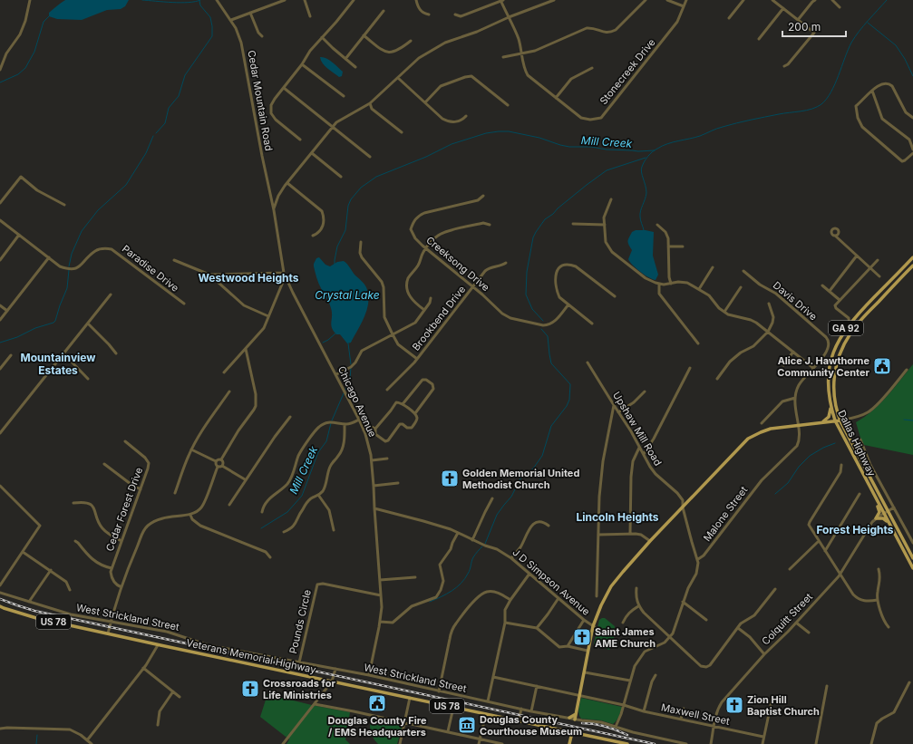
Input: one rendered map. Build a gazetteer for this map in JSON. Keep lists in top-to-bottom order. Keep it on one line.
{"streets":{"main road":["GA 92","Dallas Highway","US 78","Veterans Memorial Highway"],"street":["Stonecreek Drive","Cedar Mountain Road","Creeksong Drive","Paradise Drive","Davis Drive","Brookbend Drive","Chicago Avenue","Upshaw Mill Road","Cedar Forest Drive","Malone Street","J D Simpson Avenue","West Strickland Street","Colquitt Street","Pounds Circle","Maxwell Street"]},"crossings":[["Cedar Mountain Road","Chicago Avenue"],["Creeksong Drive","Brookbend Drive"],["Davis Drive","Malone Street"],["Chicago Avenue","J D Simpson Avenue"],["Chicago Avenue","West Strickland Street"],["Chicago Avenue","Pounds Circle"],["Upshaw Mill Road","Malone Street"],["Dallas Highway","Colquitt Street"],["West Strickland Street","Pounds Circle"],["Colquitt Street","Maxwell Street"]],"districts":["Westwood Heights","Mountainview Estates","Lincoln Heights","Forest Heights"],"water":["Mill Creek","Crystal Lake"],"places":{"public building":["Alice J. Hawthorne Community Center","Douglas County Fire / EMS Headquarters"],"church":["Golden Memorial United Methodist Church","Saint James AME Church","Crossroads for Life Ministries","Zion Hill Baptist Church"],"museum":["Douglas County Courthouse Museum"]},"scale_bar":"200 m"}
